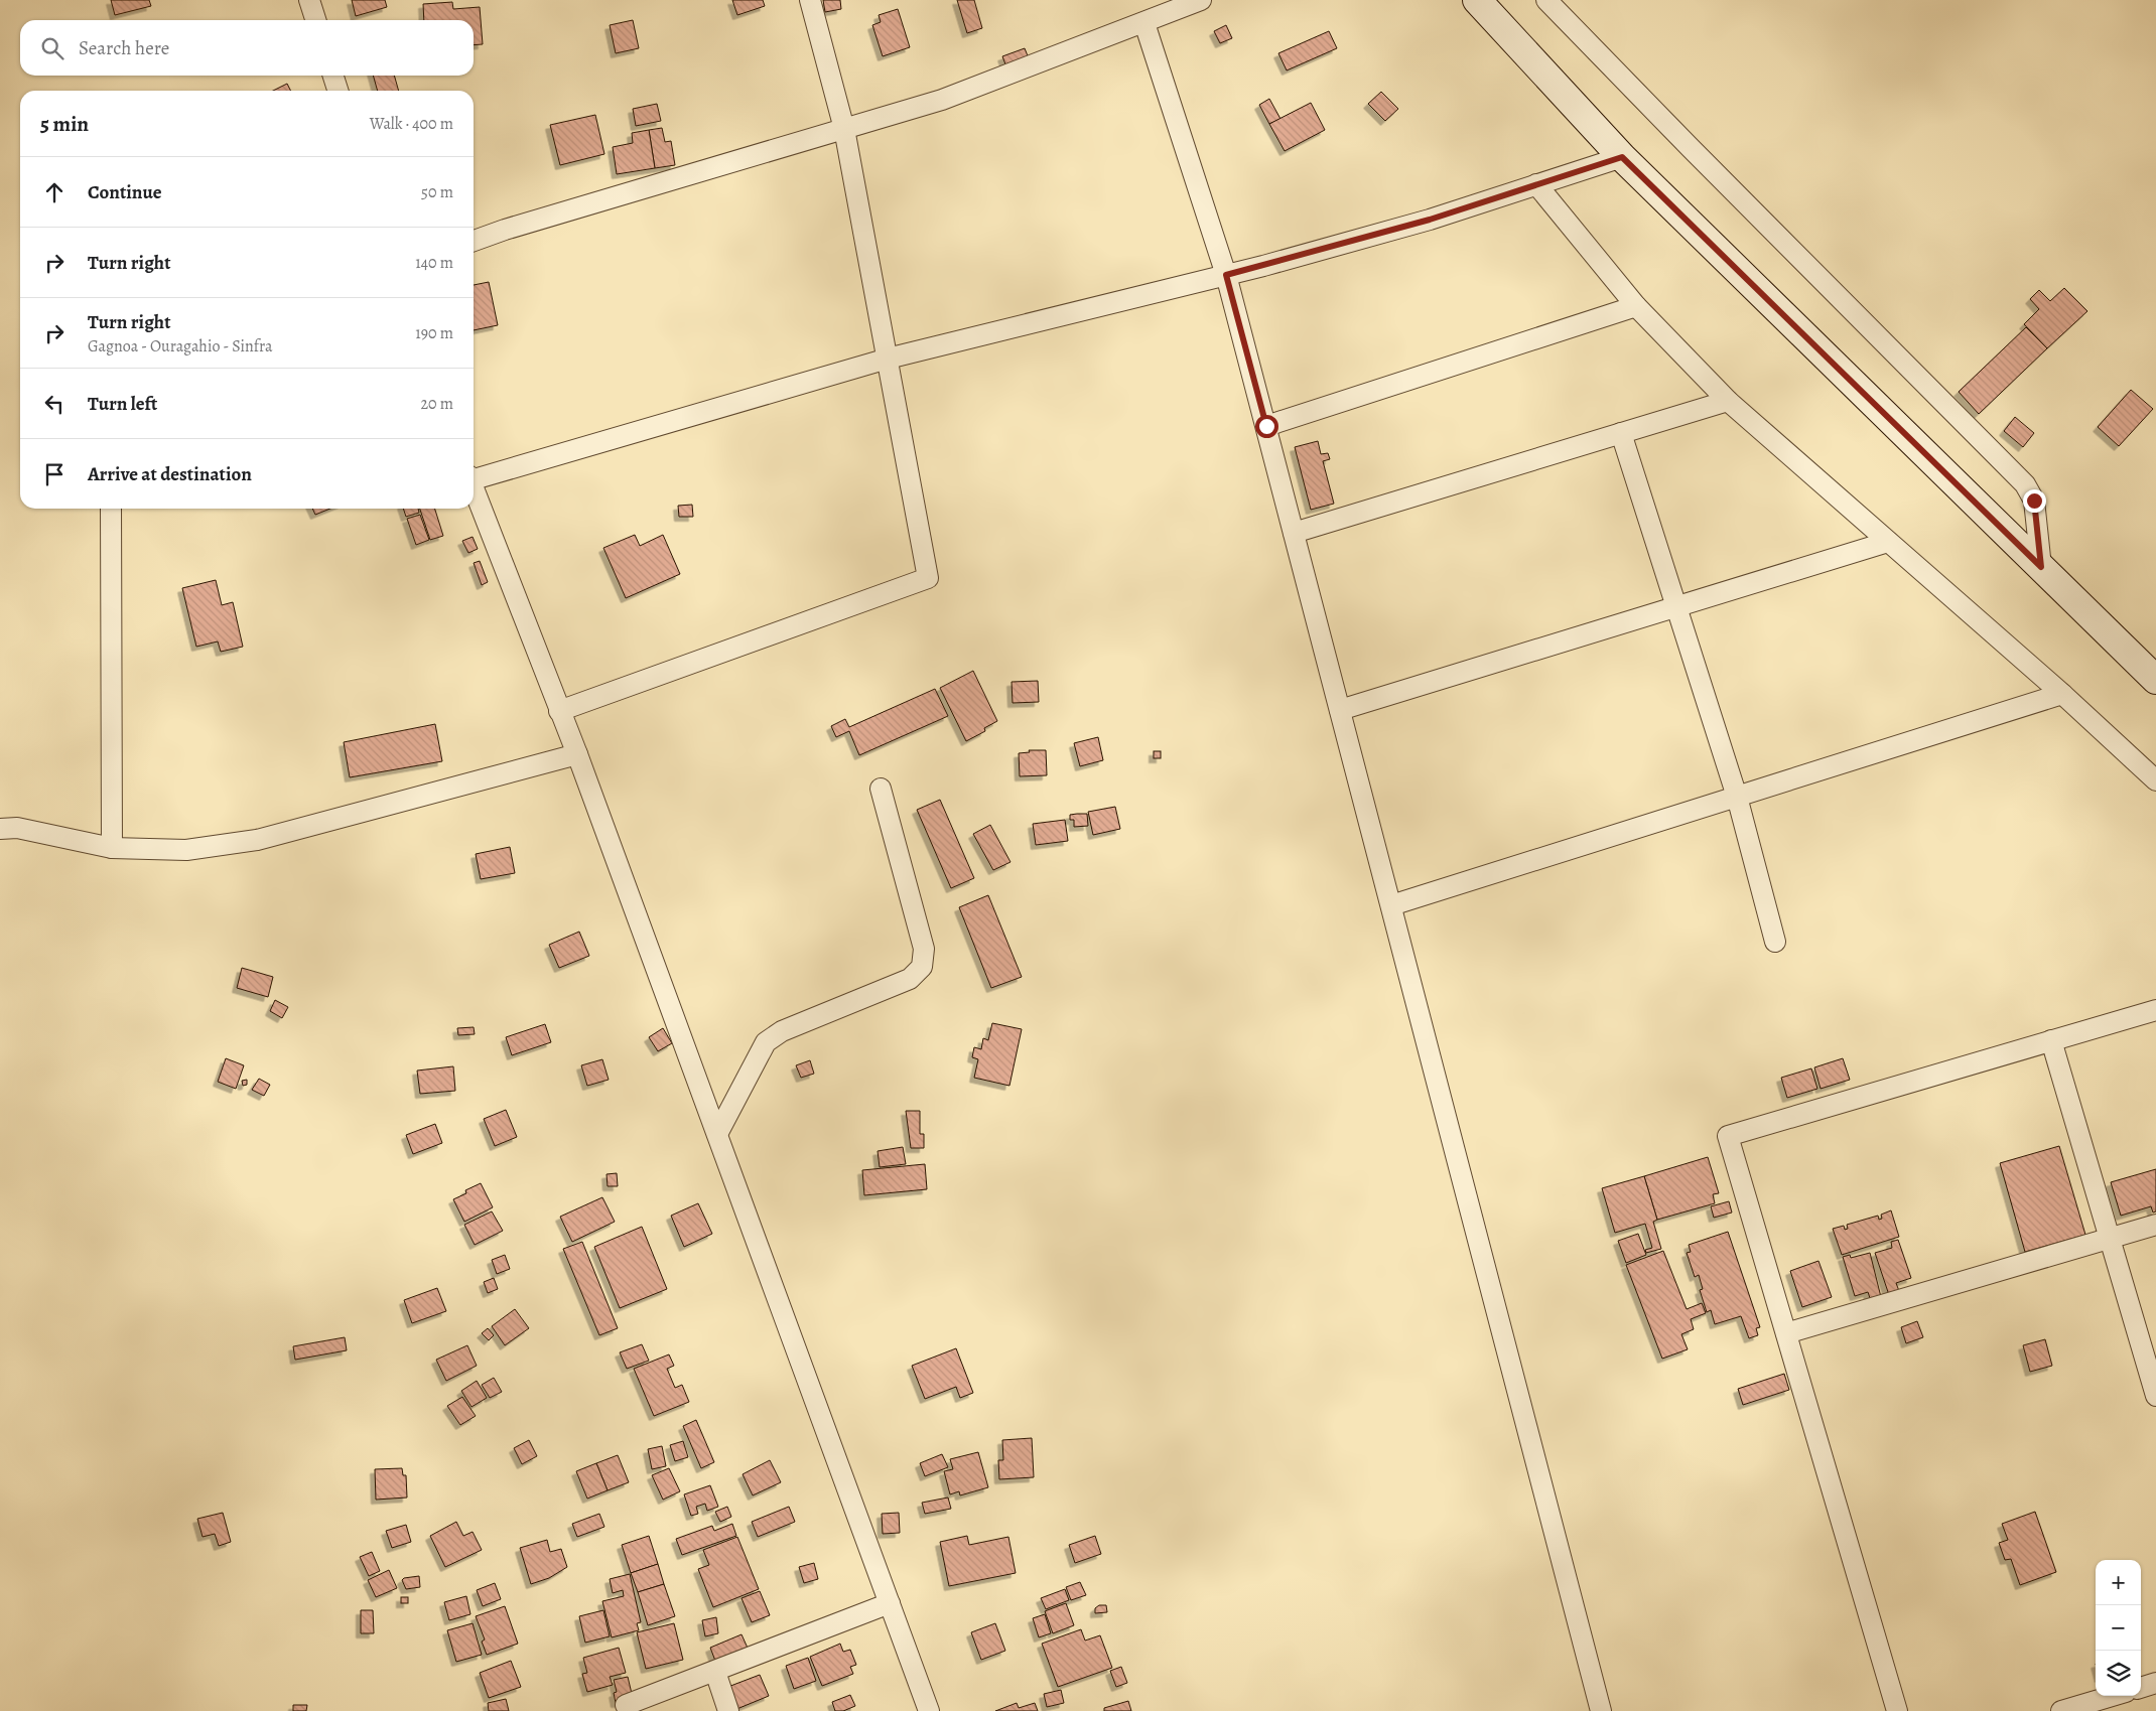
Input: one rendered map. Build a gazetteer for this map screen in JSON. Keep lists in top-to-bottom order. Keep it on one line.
{"page":{"search":"Search here","heading":["5 min","Walk · 400 m"],"list":[["Continue","50 m"],["Turn right","140 m"],["Turn right","Gagnoa - Ouragahio - Sinfra","190 m"],["Turn left","20 m"],"Arrive at destination"],"map_buttons":["+","−"]}}
